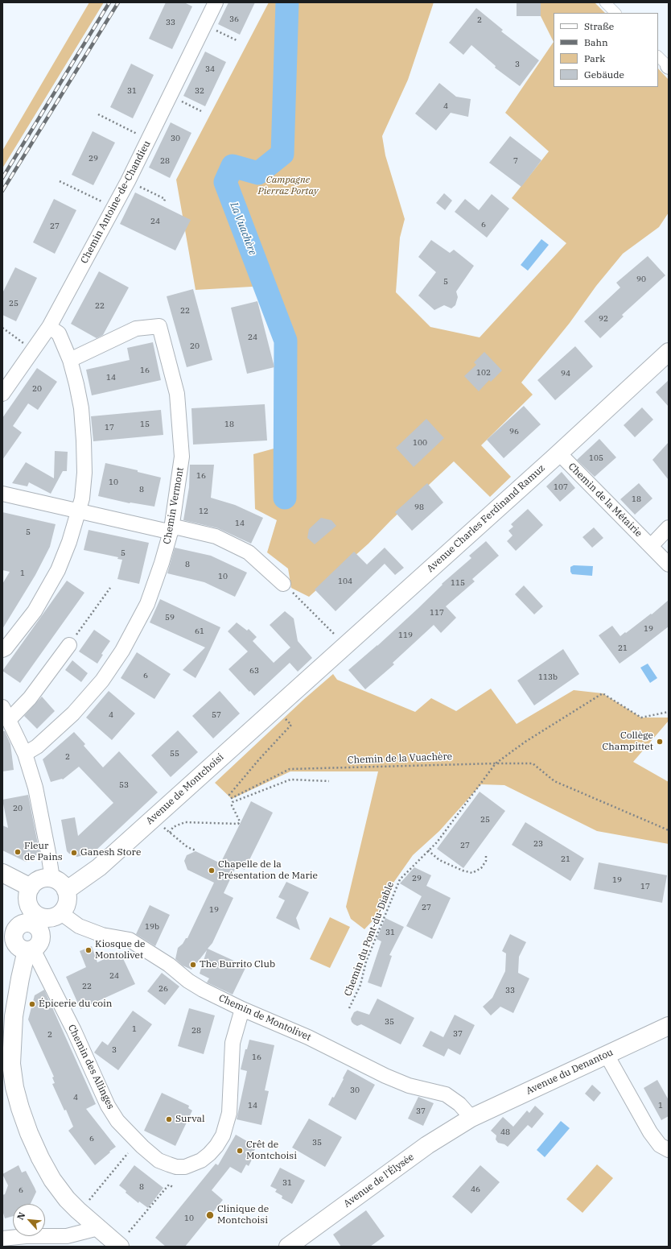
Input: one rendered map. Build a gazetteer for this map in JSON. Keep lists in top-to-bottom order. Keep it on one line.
{"streets":{"street":["Chemin Antoine-de-Chandieu","Chemin de la Métairie","Chemin Vermont","Avenue Charles Ferdinand Ramuz","Avenue de Montchoisi","Chemin de Montolivet","Chemin des Allinges","Avenue du Denantou","Avenue de l'Élysée"],"path":["Chemin de la Vuachère","Chemin du Pont-du-Diable"]},"crossings":[["Chemin de la Métairie","Avenue Charles Ferdinand Ramuz"],["Avenue Charles Ferdinand Ramuz","Avenue de Montchoisi"],["Chemin de la Vuachère","Chemin du Pont-du-Diable"],["Avenue de Montchoisi","Chemin de Montolivet"],["Chemin de Montolivet","Chemin des Allinges"],["Chemin de Montolivet","Avenue du Denantou"],["Chemin de Montolivet","Avenue de l'Élysée"],["Avenue du Denantou","Avenue de l'Élysée"]],"water":["La Vuachère"],"parks":["Campagne Pierraz Portay"],"places":["Collège Champittet","Fleur de Pains","Ganesh Store","Chapelle de la Présentation de Marie","Kiosque de Montolivet","The Burrito Club","Épicerie du coin","Surval","Crêt de Montchoisi","Clinique de Montchoisi"],"house_numbers":["36","2","33","3","34","31","32","4","30","29","28","7","24","6","27","90","5","25","22","22","92","24","20","16","102","94","14","20","15","18","17","96","100","105","16","10","107","8","18","98","12","14","5","5","8","1","10","104","115","117","59","19","61","119","21","63","6","113b","4","57","55","2","53","20","25","23","27","21","29","19","17","27","19","19b","31","24","22","26","33","35","1","28","37","2","3","16","30","4","14","1","37","48","6","35","31","8","46","6","10"],"legend":["Straße","Bahn","Park","Gebäude"],"north":"top left"}
